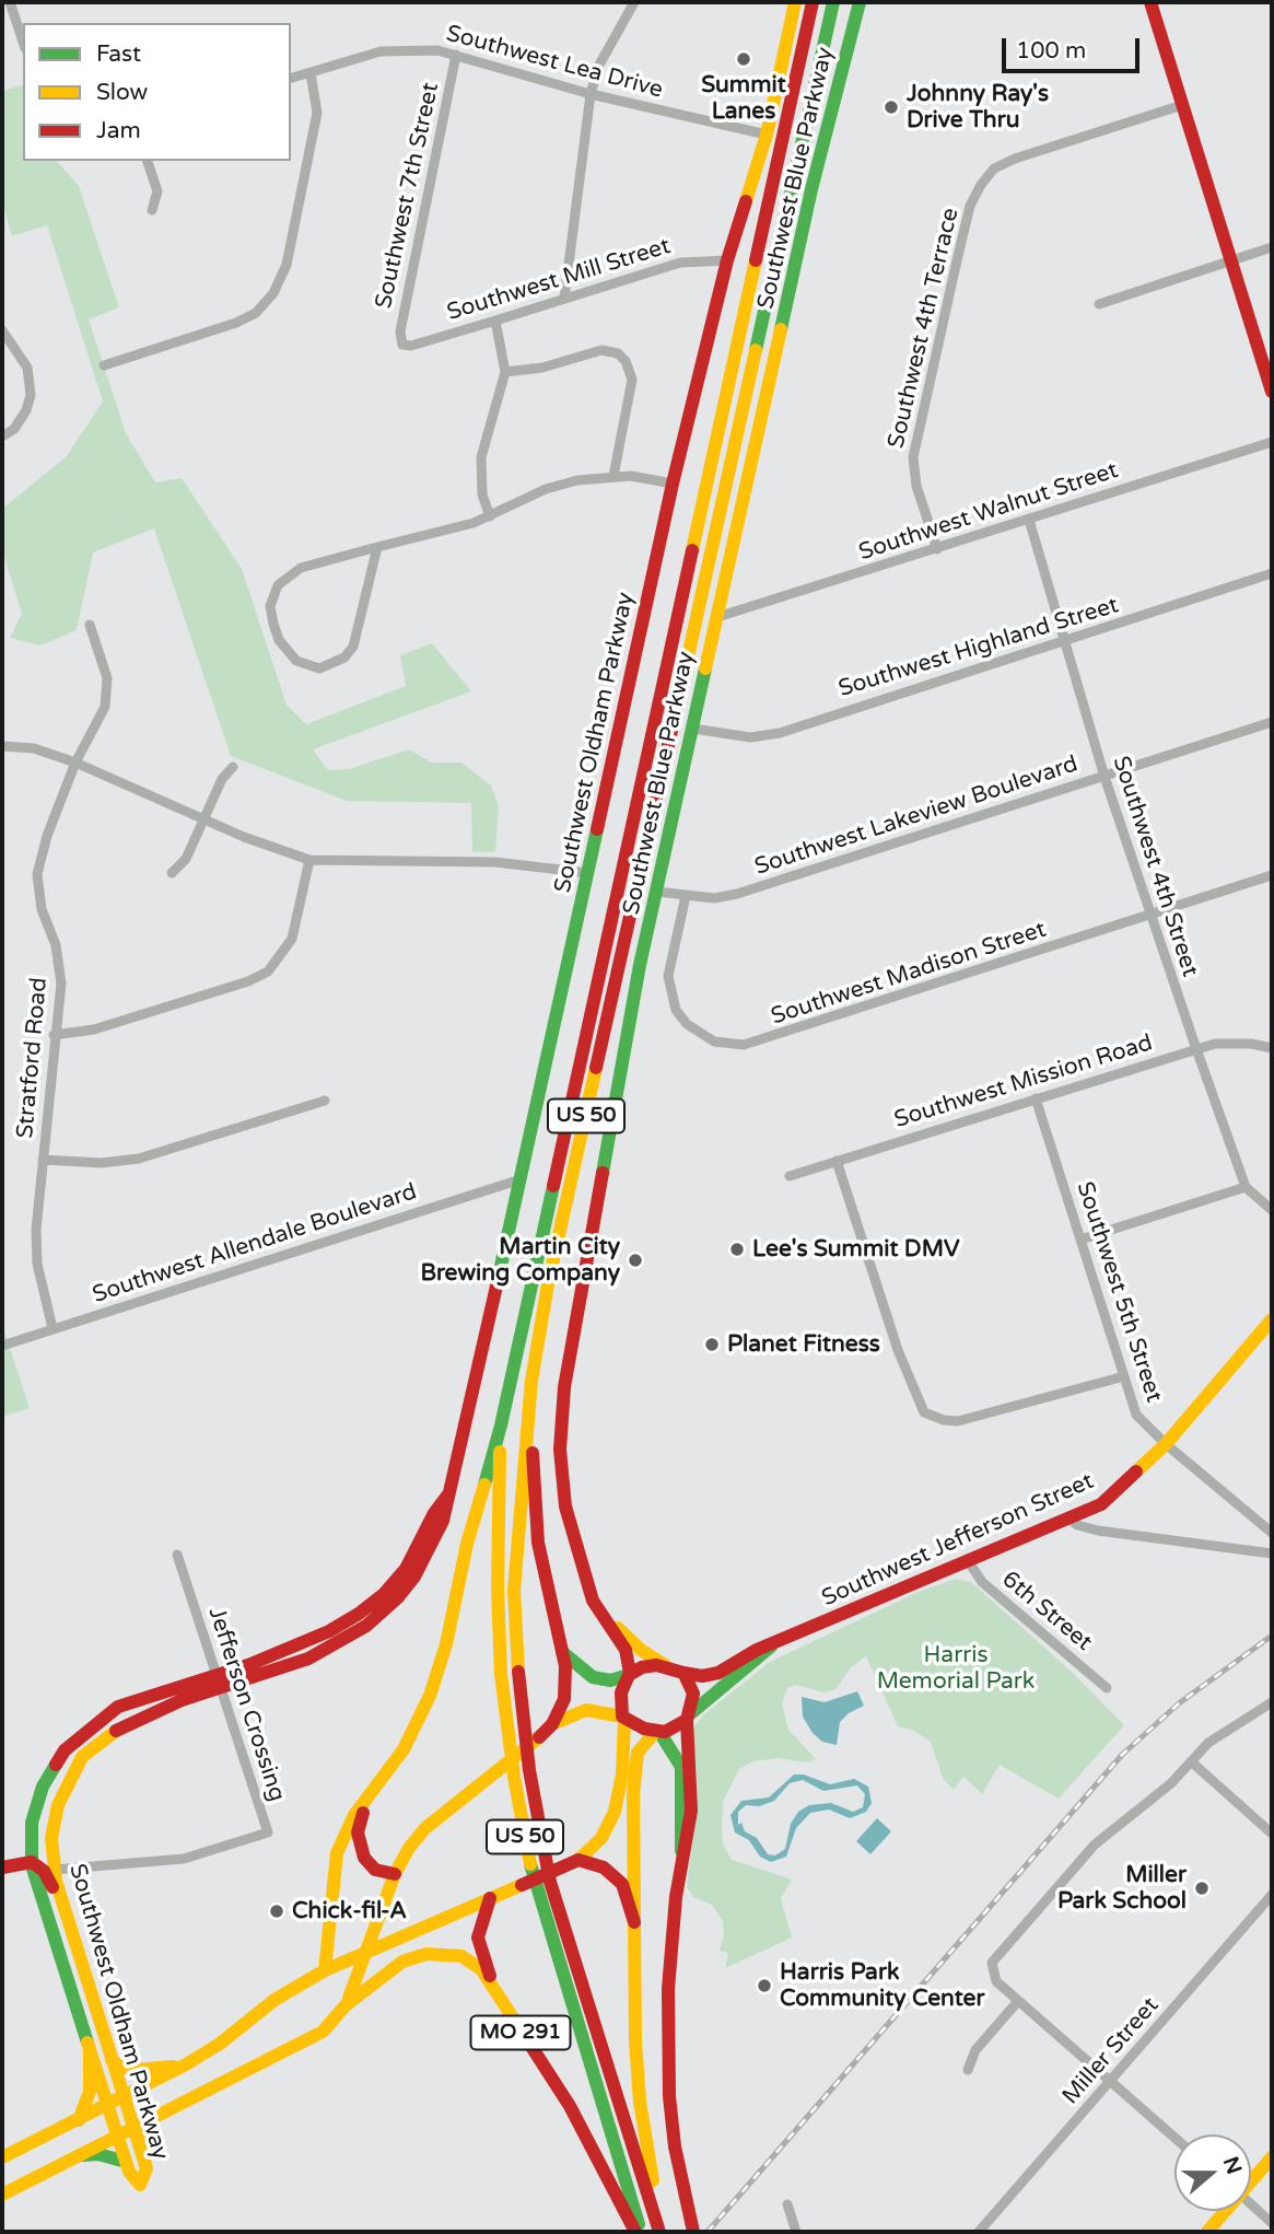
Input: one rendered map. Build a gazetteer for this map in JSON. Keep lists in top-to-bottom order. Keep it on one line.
{"streets":{"main road":["Southwest Blue Parkway","Southwest Oldham Parkway","US 50","Southwest Jefferson Street","MO 291"],"street":["Southwest Lea Drive","Southwest 7th Street","Southwest Mill Street","Southwest 4th Terrace","Southwest Walnut Street","Southwest Highland Street","Southwest Lakeview Boulevard","Southwest 4th Street","Southwest Madison Street","Stratford Road","Southwest Mission Road","Southwest Allendale Boulevard","Southwest 5th Street","6th Street","Jefferson Crossing","Miller Street"]},"crossings":[["Southwest Lea Drive","Southwest 7th Street"],["Southwest Lea Drive","Southwest Oldham Parkway"],["Southwest Blue Parkway","Southwest Walnut Street"],["Southwest Blue Parkway","Southwest Highland Street"],["Southwest Blue Parkway","Southwest Lakeview Boulevard"],["Southwest Blue Parkway","Southwest Jefferson Street"],["Southwest 7th Street","Southwest Mill Street"],["Southwest Mill Street","Southwest Oldham Parkway"],["Southwest 4th Terrace","Southwest Walnut Street"],["Southwest Walnut Street","Southwest 4th Street"],["Southwest Highland Street","Southwest 4th Street"],["Southwest Oldham Parkway","Southwest Allendale Boulevard"],["Southwest Oldham Parkway","Jefferson Crossing"],["Southwest Oldham Parkway","MO 291"],["Southwest Lakeview Boulevard","Southwest 4th Street"],["Southwest Lakeview Boulevard","Southwest Madison Street"],["Southwest 4th Street","Southwest Madison Street"],["Southwest 4th Street","Southwest Mission Road"],["Stratford Road","Southwest Allendale Boulevard"],["Southwest Mission Road","Southwest 5th Street"],["US 50","MO 291"],["Southwest 5th Street","Southwest Jefferson Street"],["Southwest Jefferson Street","6th Street"]],"parks":["Harris Memorial Park"],"places":["Summit Lanes","Johnny Ray's Drive Thru","Lee's Summit DMV","Martin City Brewing Company","Planet Fitness","Miller Park School","Chick-fil-A","Harris Park Community Center"],"legend":["Fast","Slow","Jam"],"scale_bar":"100 m","north":"right"}
